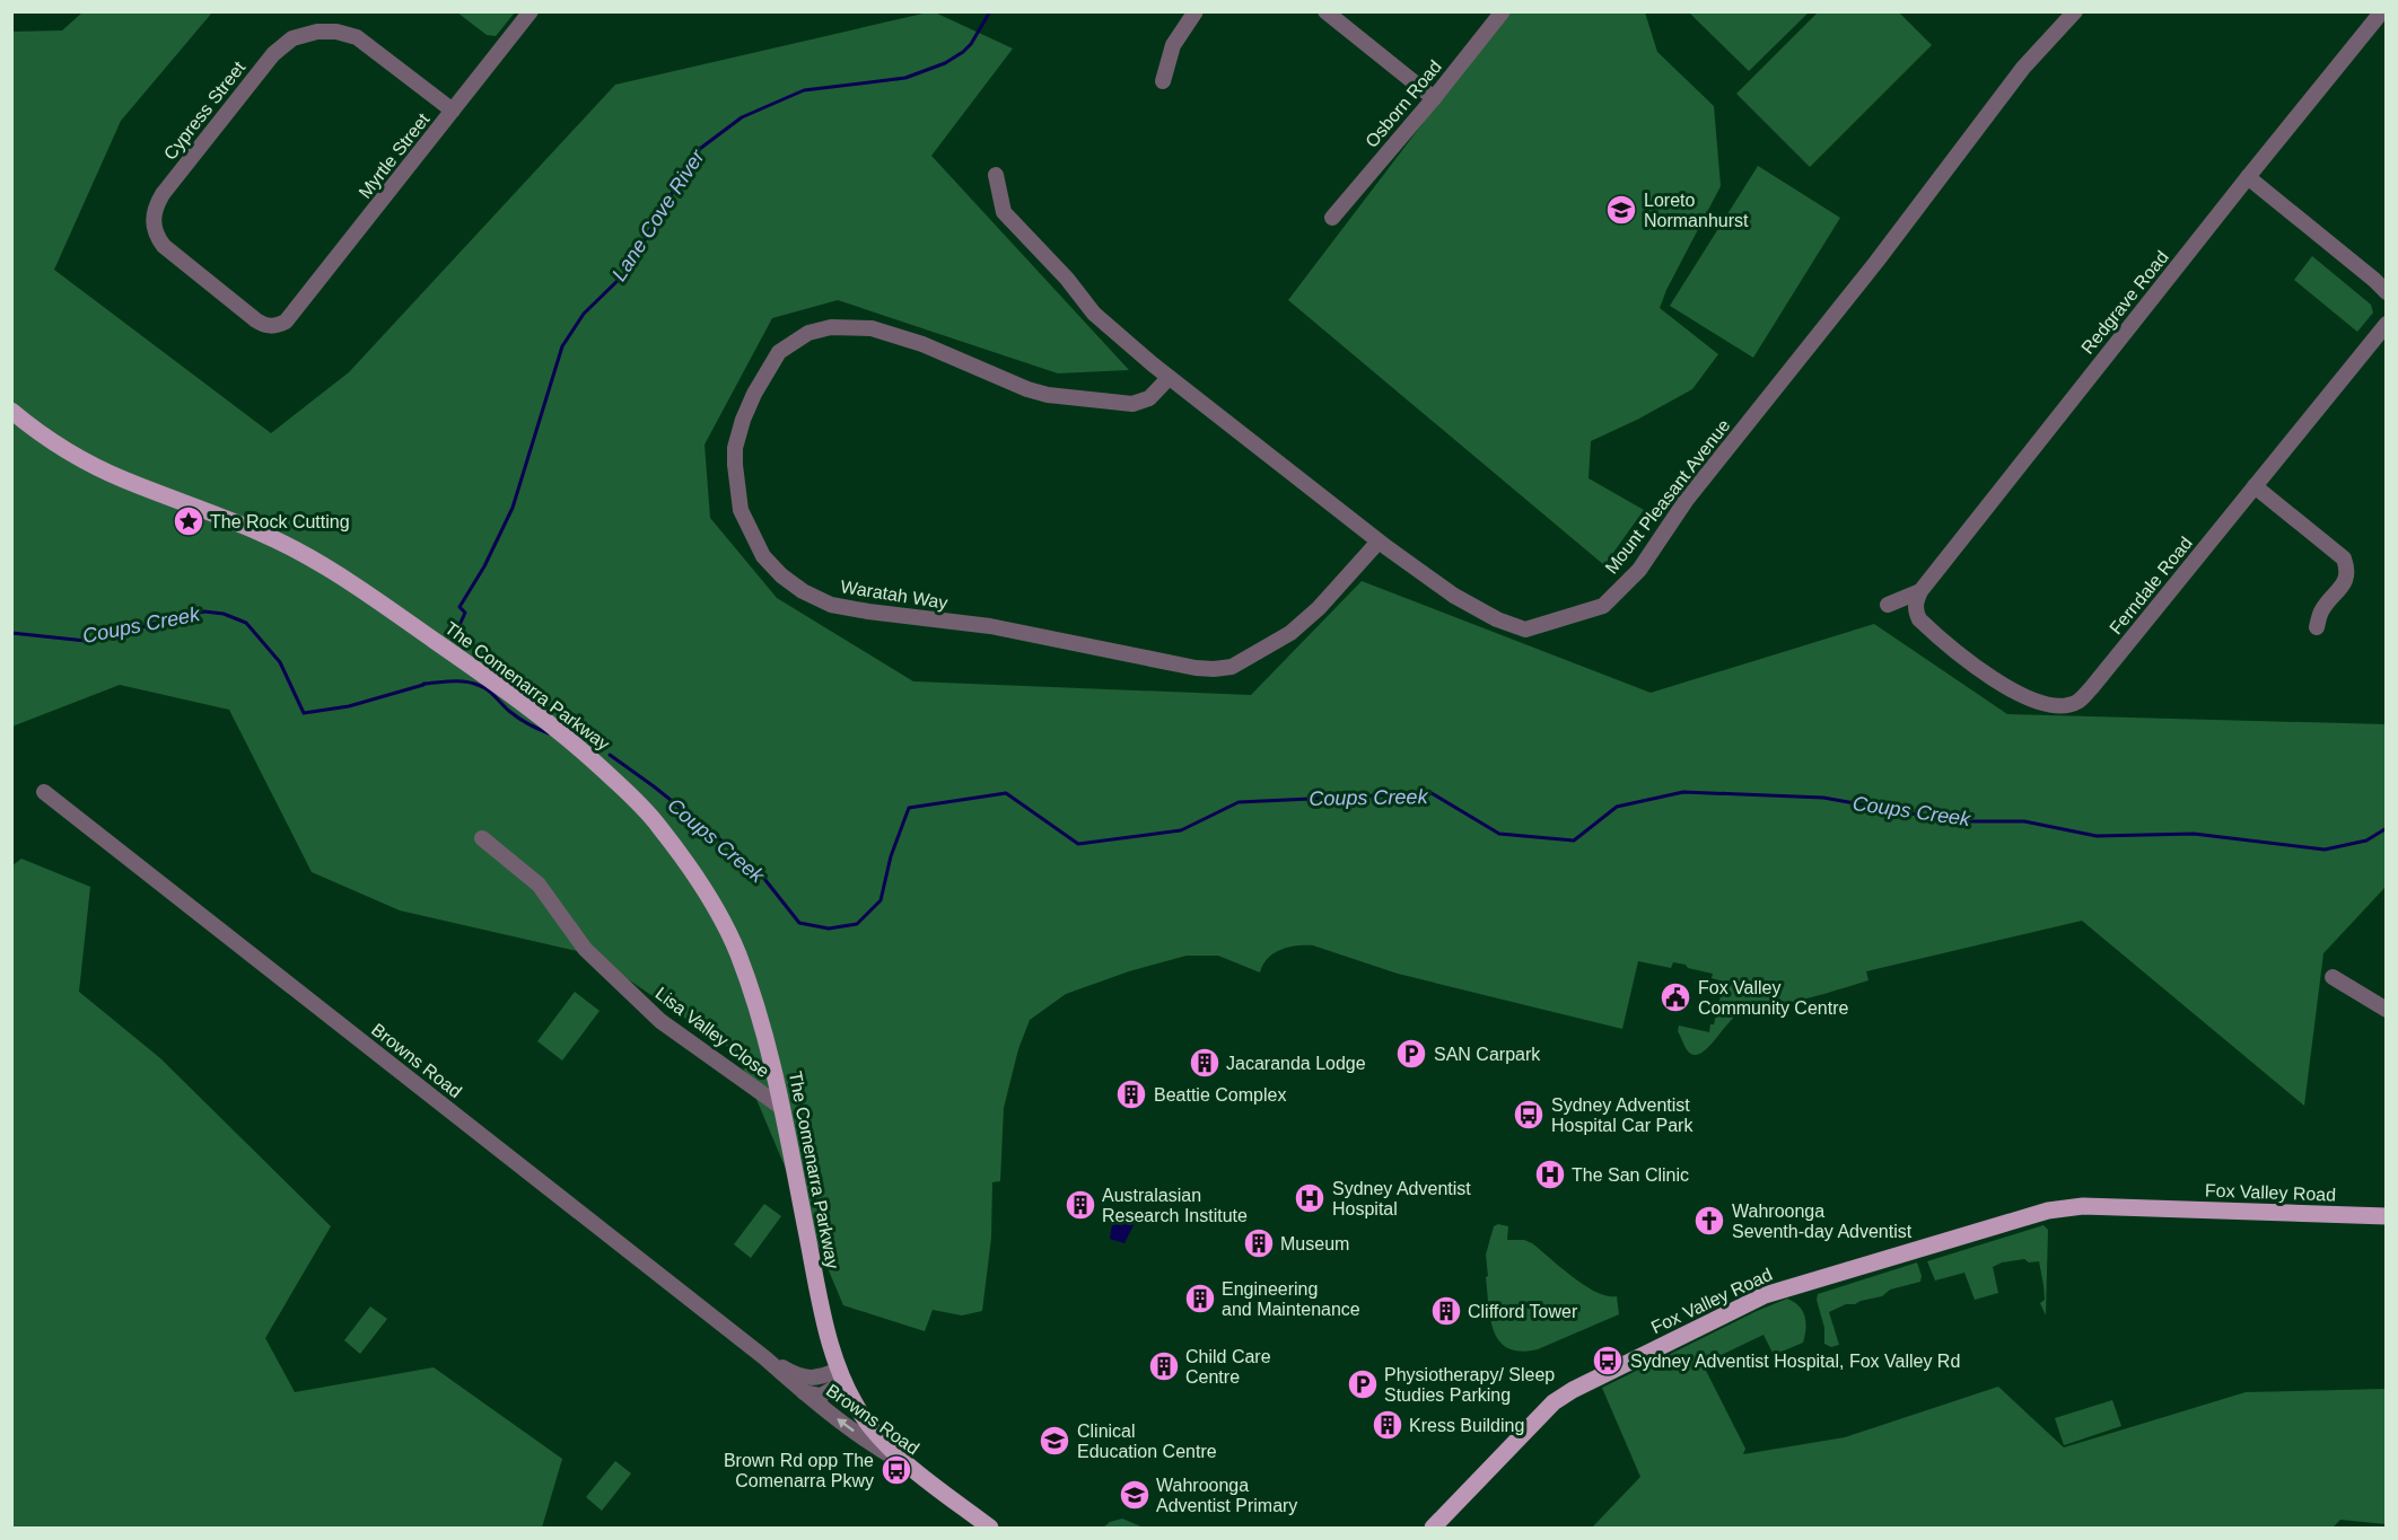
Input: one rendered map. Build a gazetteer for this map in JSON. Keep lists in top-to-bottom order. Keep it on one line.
{"streets":{"main road":["The Comenarra Parkway","Fox Valley Road"],"street":["Osborn Road","Cypress Street","Myrtle Street","Redgrave Road","Mount Pleasant Avenue","Ferndale Road","Waratah Way","Lisa Valley Close","Browns Road"]},"crossings":[["Cypress Street","Myrtle Street"],["Redgrave Road","Ferndale Road"],["Mount Pleasant Avenue","Waratah Way"],["The Comenarra Parkway","Lisa Valley Close"],["The Comenarra Parkway","Browns Road"]],"water":["Lane Cove River","Coups Creek"],"places":{"school or university":["Loreto Normanhurst","Clinical Education Centre","Wahroonga Adventist Primary"],"place":["The Rock Cutting"],"public building":["Fox Valley Community Centre"],"parking":["SAN Carpark","Physiotherapy/ Sleep Studies Parking"],"building":["Jacaranda Lodge","Beattie Complex","Australasian Research Institute","Museum","Engineering and Maintenance","Clifford Tower","Child Care Centre","Kress Building"],"bus stop":["Sydney Adventist Hospital Car Park","Sydney Adventist Hospital, Fox Valley Rd","Brown Rd opp The Comenarra Pkwy"],"hospital":["The San Clinic","Sydney Adventist Hospital"],"church":["Wahroonga Seventh-day Adventist"]}}
